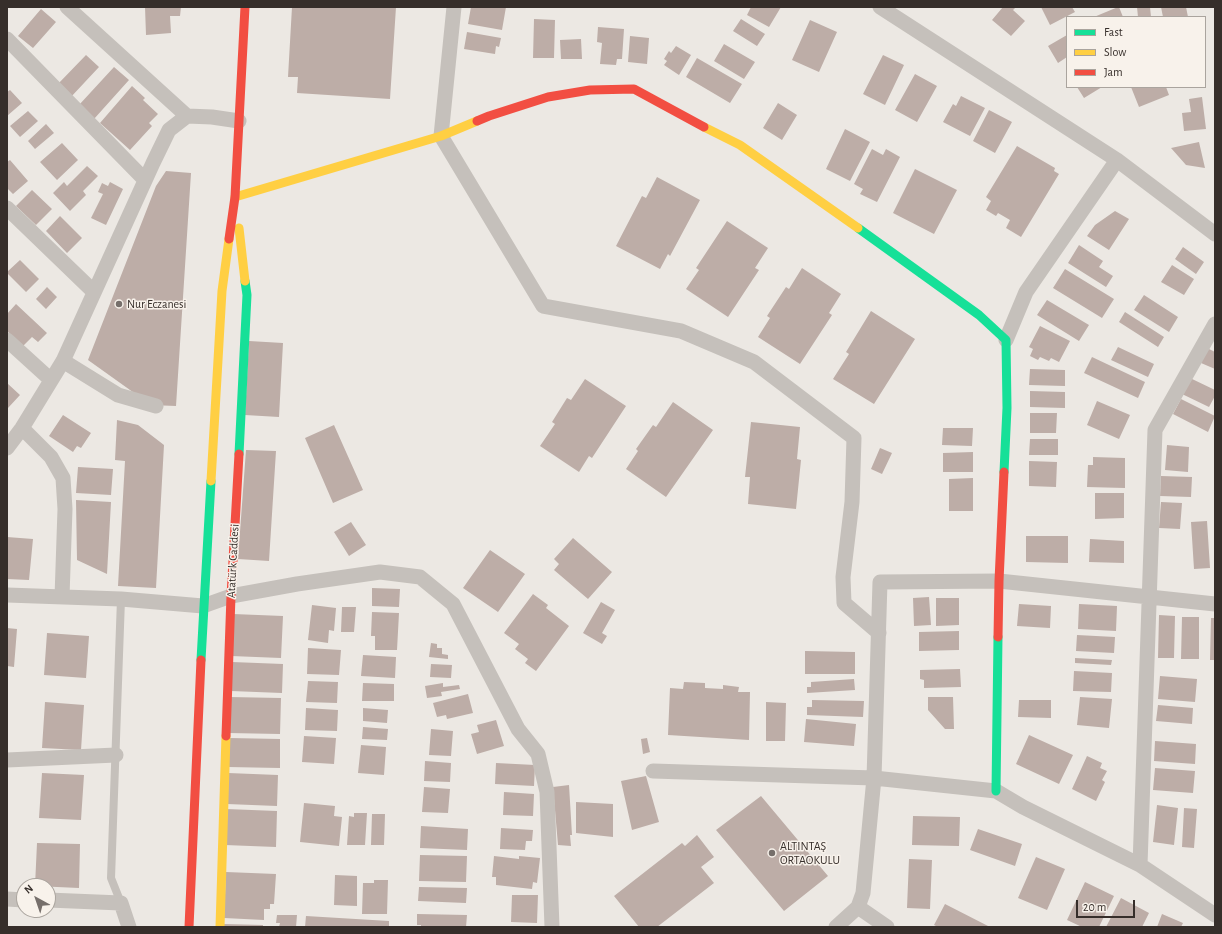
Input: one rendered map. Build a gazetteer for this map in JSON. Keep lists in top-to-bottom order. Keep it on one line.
{"streets":{"main road":["Atatürk Caddesi"]},"places":["Nur Eczanesi","ALTINTAŞ ORTAOKULU"],"legend":["Fast","Slow","Jam"],"scale_bar":"20 m","north":"top left"}
